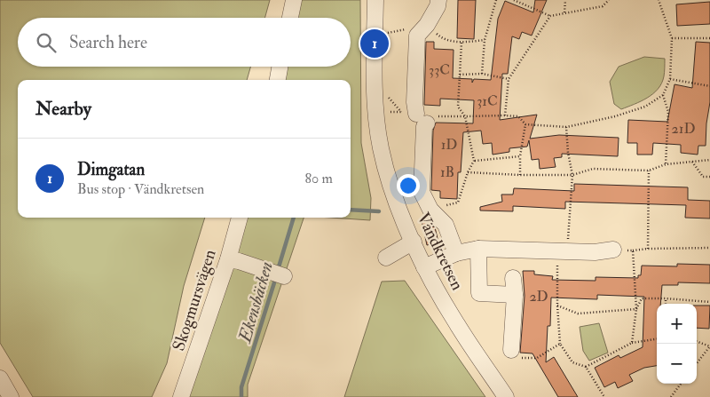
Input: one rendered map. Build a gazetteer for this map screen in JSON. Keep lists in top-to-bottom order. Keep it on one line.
{"streets":{"street":["Vändkretsen","Skogmursvägen"]},"water":["Ekensbäcken"],"house_numbers":["33C","31C","21D","1D","1B","2D"],"page":{"search":"Search here","pins":"1","heading":"Nearby","list":[{"mark":"1","name":"Dimgatan","note":"Bus stop · Vändkretsen","value":"80 m"}],"map_buttons":["+","−"]}}
